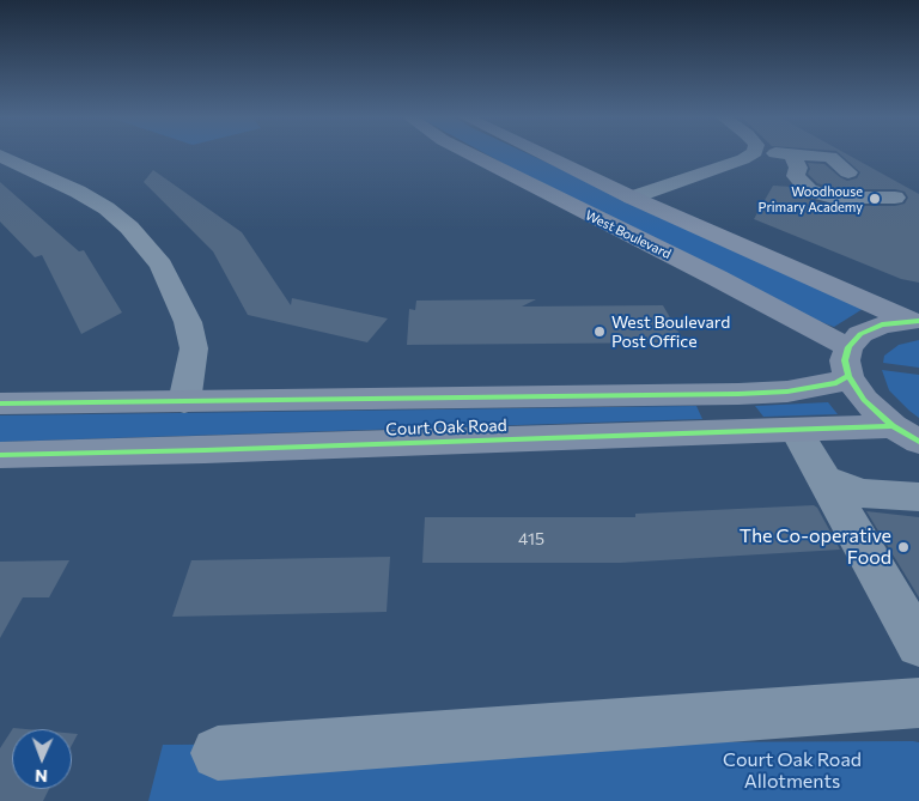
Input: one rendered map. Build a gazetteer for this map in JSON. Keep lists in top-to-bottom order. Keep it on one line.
{"streets":{"main road":["West Boulevard","Court Oak Road"]},"crossings":[["West Boulevard","Court Oak Road"]],"parks":["Court Oak Road Allotments"],"places":["Woodhouse Primary Academy","West Boulevard Post Office","The Co-operative Food"],"house_numbers":["415"],"north":"bottom"}
